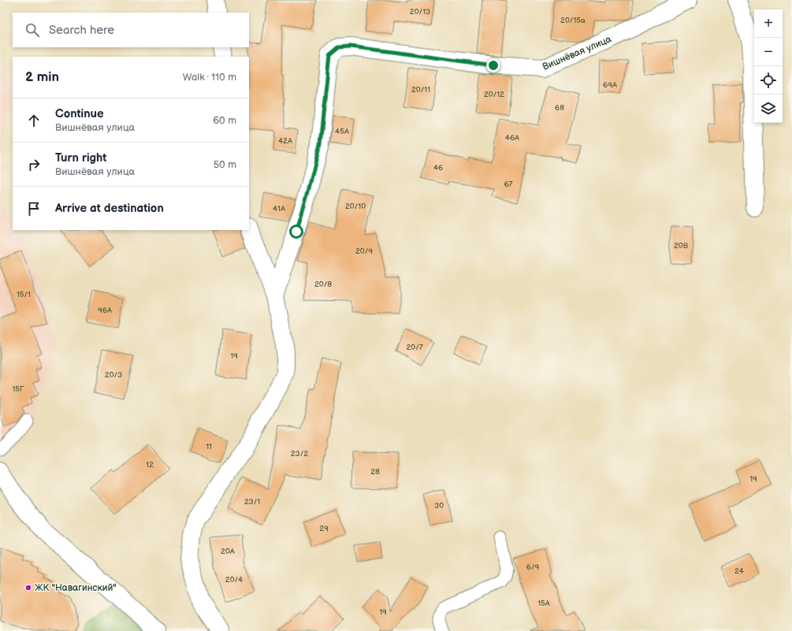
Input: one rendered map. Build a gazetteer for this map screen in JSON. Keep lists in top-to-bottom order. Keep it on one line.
{"streets":{"street":["Вишнёвая улица"]},"places":["ЖК \"Навагинский\""],"house_numbers":["20/13","20/15а","69А","20/11","20/12","68","45А","46А","42А","46","67","20/10","41А","20В","20/9","20/8","15/1","96А","20/7","19","20/3","15Г","11","23/2","12","28","19","23/1","30","29","20А","6/9","24","20/4","15А","19"],"page":{"map_buttons":["+","−"],"search":"Search here","heading":["2 min","Walk · 110 m"],"list":[["Continue","Вишнёвая улица","60 m"],["Turn right","Вишнёвая улица","50 m"],"Arrive at destination"]}}
